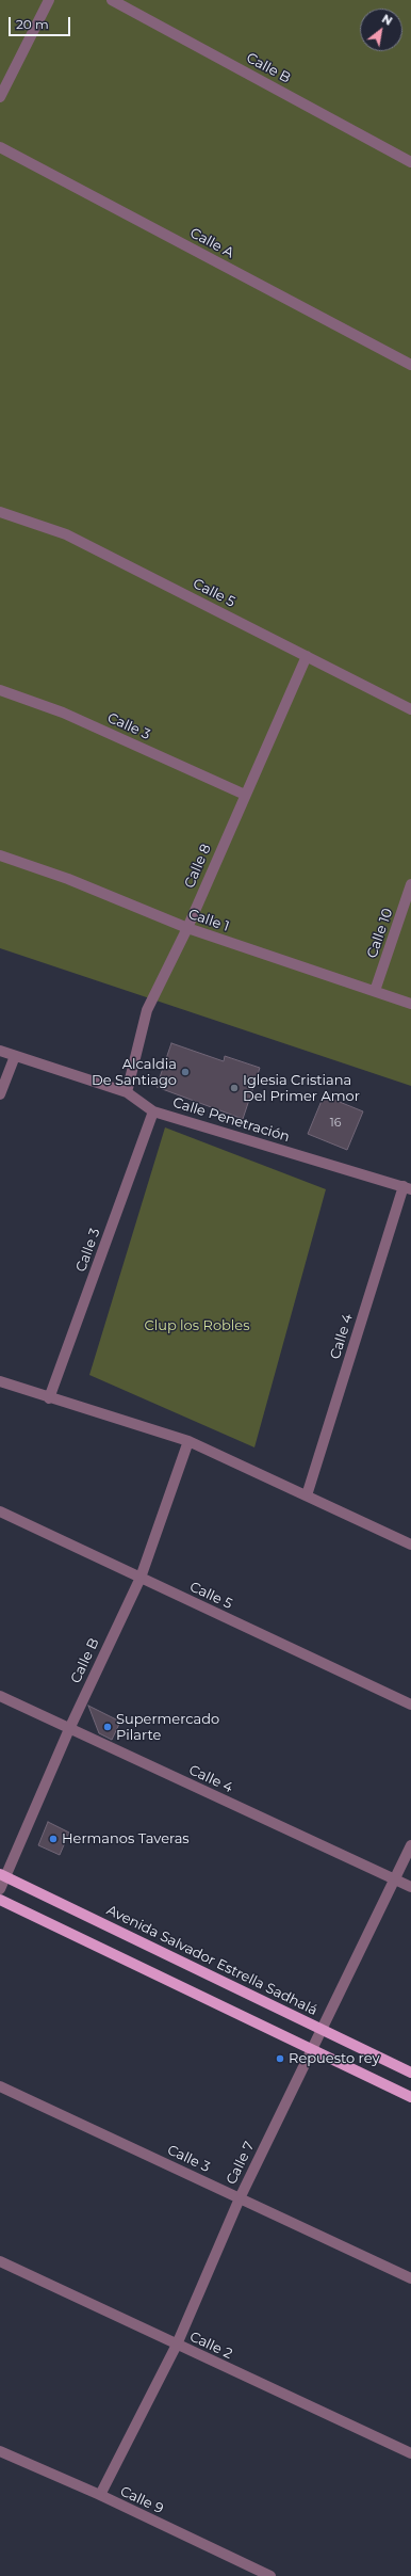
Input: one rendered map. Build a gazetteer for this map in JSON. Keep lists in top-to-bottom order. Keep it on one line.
{"streets":{"main road":["Avenida Salvador Estrella Sadhalá"],"street":["Calle B","Calle A","Calle 5","Calle 3","Calle 8","Calle 1","Calle 10","Calle Penetración","Calle 4","Calle 7","Calle 2","Calle 9"]},"crossings":[["Calle B","Calle 5"],["Calle B","Calle 4"],["Calle B","Avenida Salvador Estrella Sadhalá"],["Calle 5","Calle 8"],["Calle 3","Calle 8"],["Calle 3","Calle Penetración"],["Calle 3","Calle 7"],["Calle 8","Calle 1"],["Calle 8","Calle Penetración"],["Calle 1","Calle 10"],["Calle Penetración","Calle 4"],["Calle 4","Calle 7"],["Avenida Salvador Estrella Sadhalá","Calle 7"],["Calle 7","Calle 2"],["Calle 7","Calle 9"]],"parks":["Clup los Robles"],"places":["Alcaldia De Santiago","Iglesia Cristiana Del Primer Amor","Supermercado Pilarte","Hermanos Taveras","Repuesto rey"],"house_numbers":["16"],"scale_bar":"20 m","north":"top right"}
